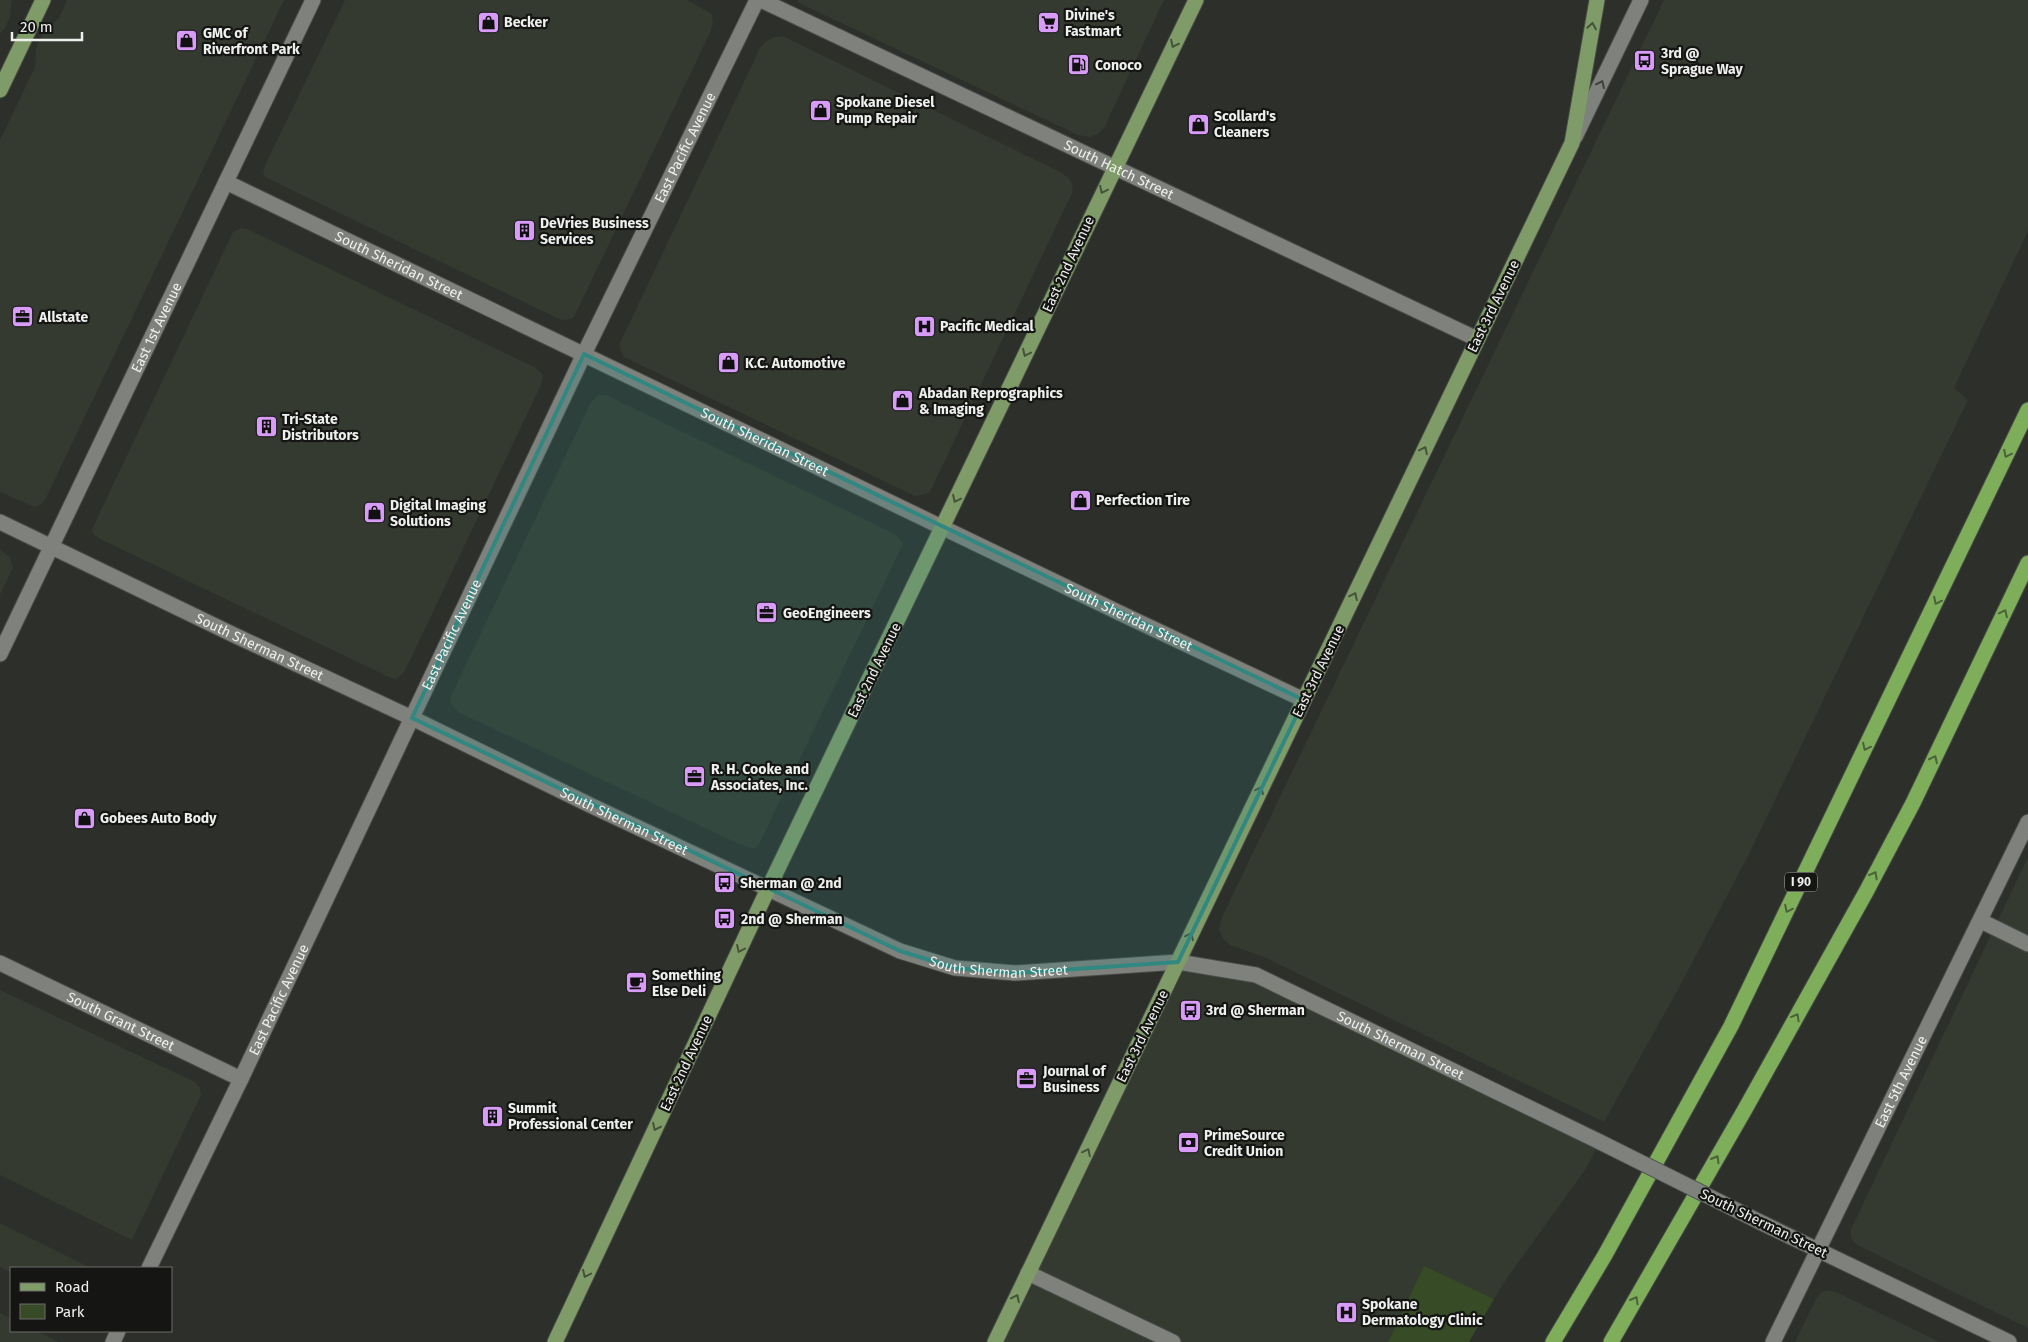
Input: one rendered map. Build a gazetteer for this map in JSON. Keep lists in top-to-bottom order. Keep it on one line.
{"streets":{"highway":["I 90"],"main road":["East 2nd Avenue","East 3rd Avenue"],"street":["East Pacific Avenue","South Hatch Street","South Sheridan Street","East 1st Avenue","South Sherman Street","South Grant Street","East 5th Avenue"]},"crossings":[["East Pacific Avenue","South Sheridan Street"],["East Pacific Avenue","South Sherman Street"],["East Pacific Avenue","South Grant Street"],["South Hatch Street","East 2nd Avenue"],["South Hatch Street","East 3rd Avenue"],["East 2nd Avenue","South Sheridan Street"],["East 2nd Avenue","South Sherman Street"],["South Sheridan Street","East 3rd Avenue"],["South Sheridan Street","East 1st Avenue"],["East 3rd Avenue","South Sherman Street"],["East 1st Avenue","South Sherman Street"],["South Sherman Street","East 5th Avenue"]],"one_way":["East 2nd Avenue","East 3rd Avenue"],"places":{"shop":["Becker","GMC of Riverfront Park","Spokane Diesel Pump Repair","Scollard's Cleaners","K.C. Automotive","Abadan Reprographics & Imaging","Perfection Tire","Digital Imaging Solutions","Gobees Auto Body"],"supermarket":["Divine's Fastmart"],"bus stop":["3rd @ Sprague Way","Sherman @ 2nd","2nd @ Sherman","3rd @ Sherman"],"fuel station":["Conoco"],"building":["DeVries Business Services","Tri-State Distributors","Summit Professional Center"],"office":["Allstate","GeoEngineers","R. H. Cooke and Associates, Inc.","Journal of Business"],"hospital":["Pacific Medical","Spokane Dermatology Clinic"],"cafe":["Something Else Deli"],"bank":["PrimeSource Credit Union"]},"legend":["Road","Park"],"scale_bar":"20 m"}
